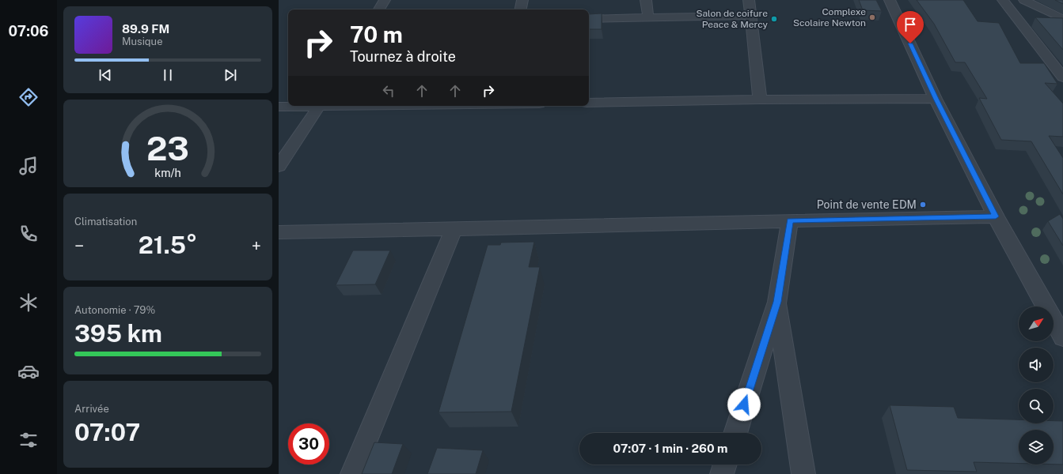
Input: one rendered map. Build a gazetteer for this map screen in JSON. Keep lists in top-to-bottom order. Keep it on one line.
{"places":["Complexe Scolaire Newton","Salon de coifure Peace & Mercy","Point de vente EDM"],"north":"top right","page":{"tabs":"07:06","turn":["70 m","Tournez à droite"],"song":["89.9 FM","Musique"],"tile":["Climatisation",["Autonomie · 79%","395 km"],["Arrivée","07:07"]],"heat":["−","21.5°","+"],"limit":"30","trip":"07:07 · 1 min · 260 m","gauge":["23","km/h"]}}
